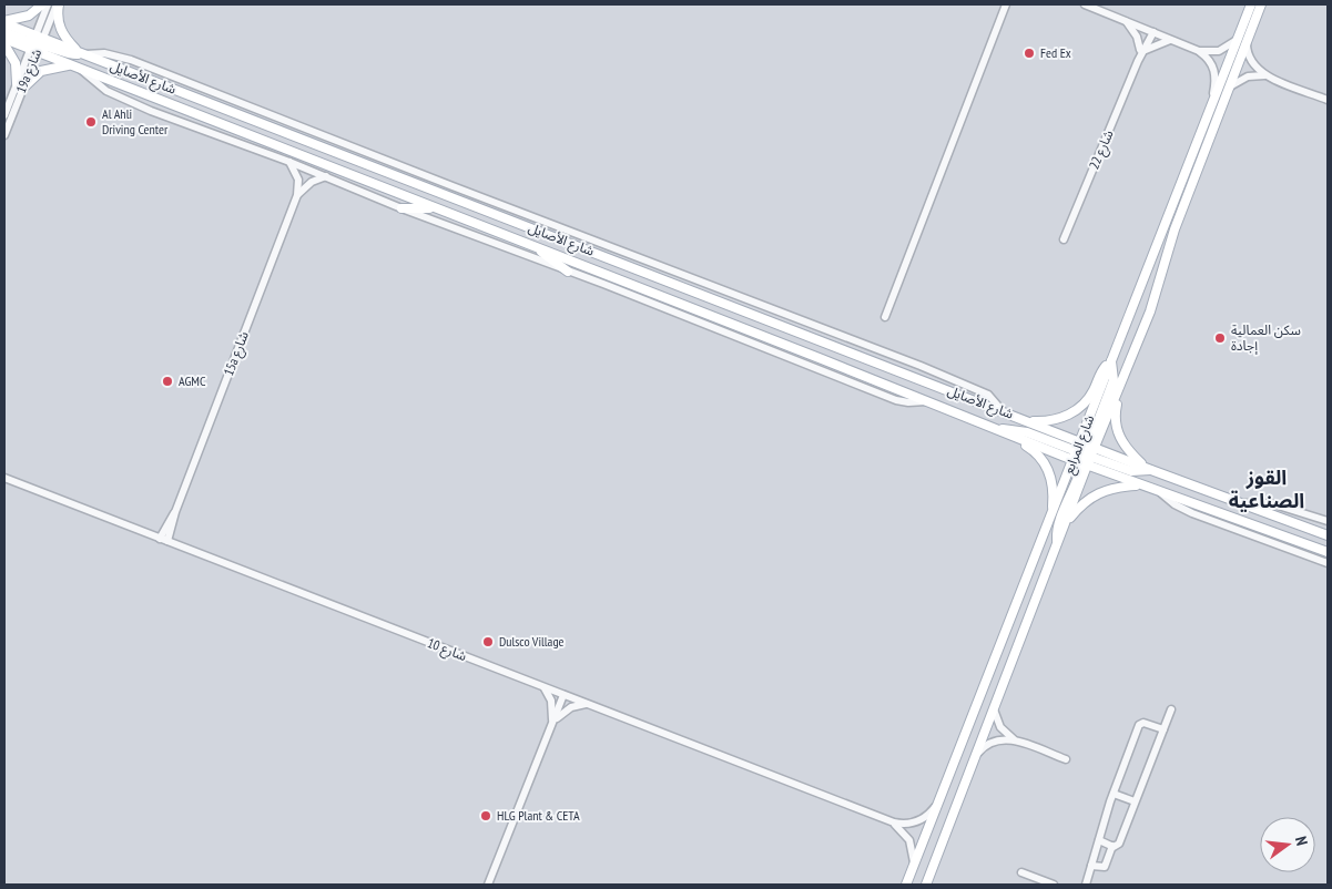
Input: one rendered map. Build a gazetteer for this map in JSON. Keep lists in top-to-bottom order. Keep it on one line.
{"streets":{"main road":["شارع الأصايل","شارع المرابع"],"street":["19a شارع","شارع 22","15a شارع","شارع 10"]},"crossings":[["19a شارع","شارع الأصايل"],["شارع الأصايل","شارع المرابع"],["15a شارع","شارع 10"],["شارع المرابع","شارع 10"]],"districts":["القوز الصناعية"],"places":["Fed Ex","Al Ahli Driving Center","سكن العمالية إجادة","AGMC","Dulsco Village","HLG Plant & CETA"],"north":"right"}
